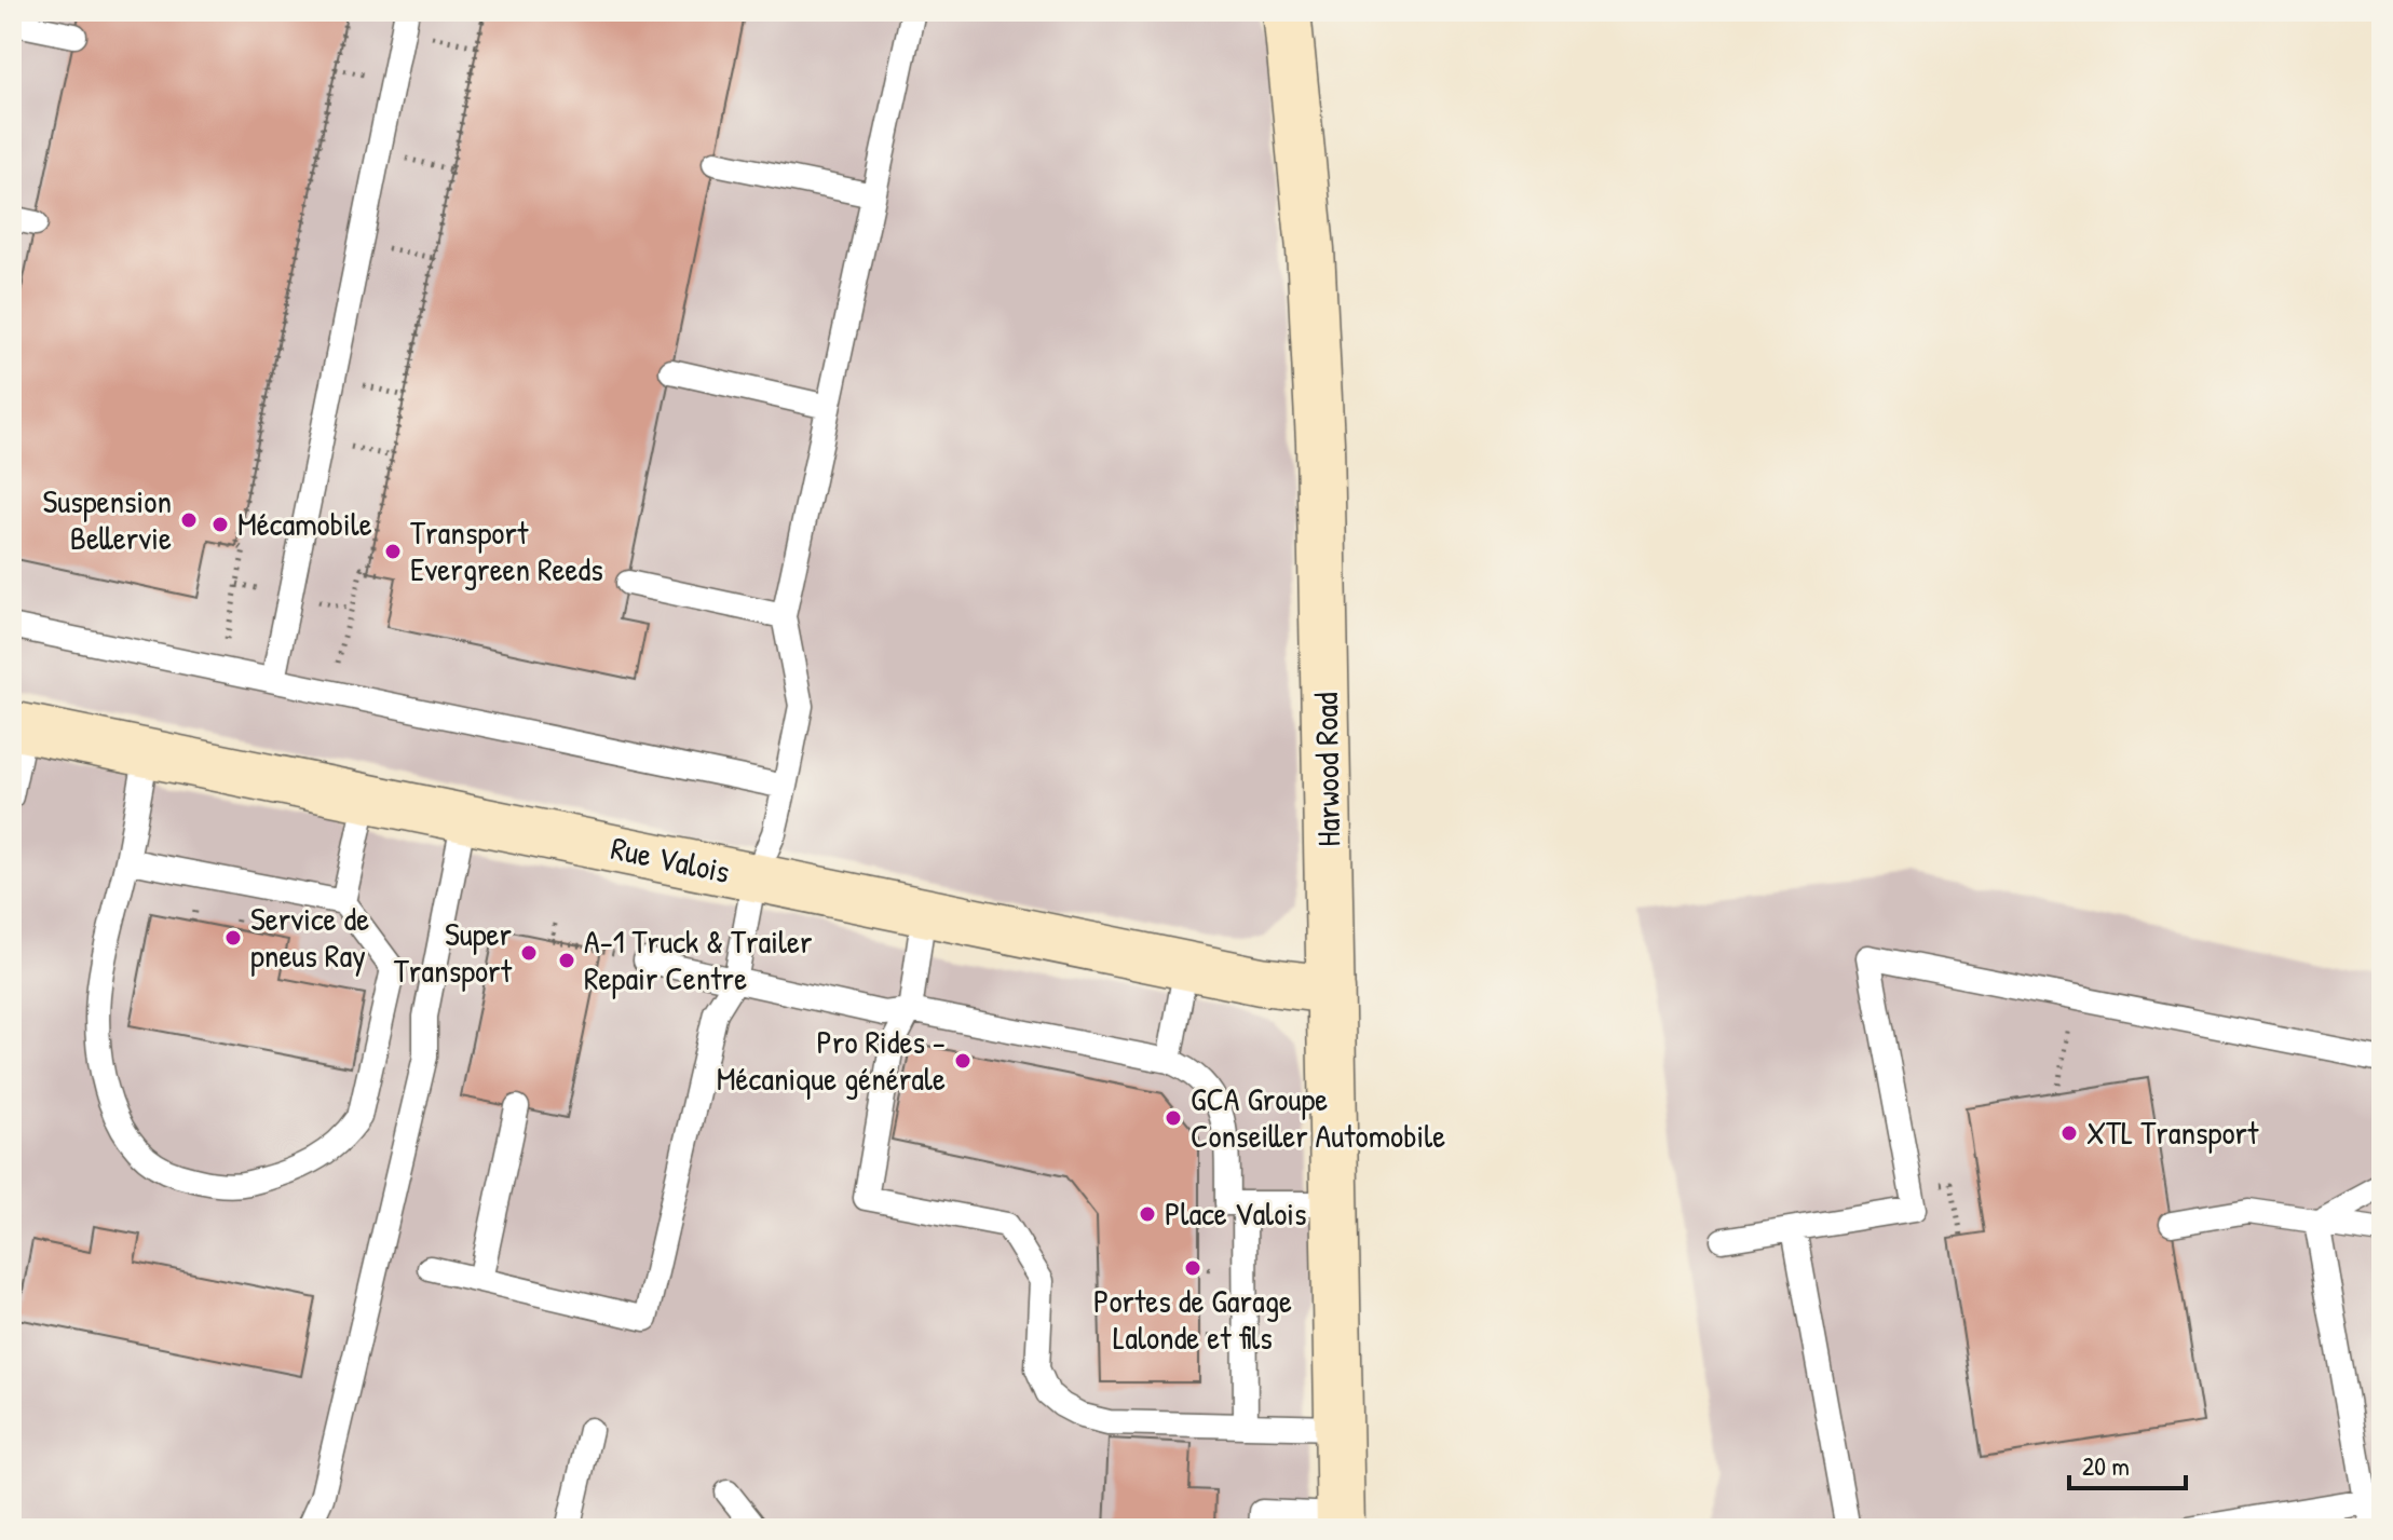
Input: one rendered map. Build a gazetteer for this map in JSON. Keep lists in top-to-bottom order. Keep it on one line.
{"streets":{"main road":["Harwood Road","Rue Valois"]},"crossings":[["Harwood Road","Rue Valois"]],"places":["Suspension Bellervie","Mécamobile","Transport Evergreen Reeds","Service de pneus Ray","Super Transport","A-1 Truck & Trailer Repair Centre","Pro Rides - Mécanique générale","GCA Groupe Conseiller Automobile","XTL Transport","Place Valois","Portes de Garage Lalonde et fils"],"scale_bar":"20 m"}
